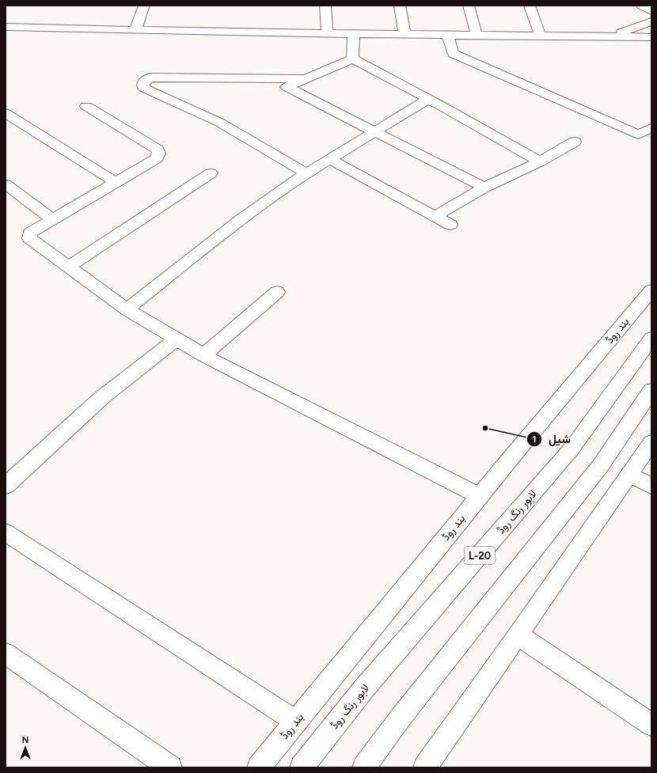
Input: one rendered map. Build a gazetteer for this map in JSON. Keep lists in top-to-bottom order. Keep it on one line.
{"streets":{"main road":["بند روڈ","لاہور رنگ روڈ","L-20"]},"places":["شیل"],"north":"top"}
